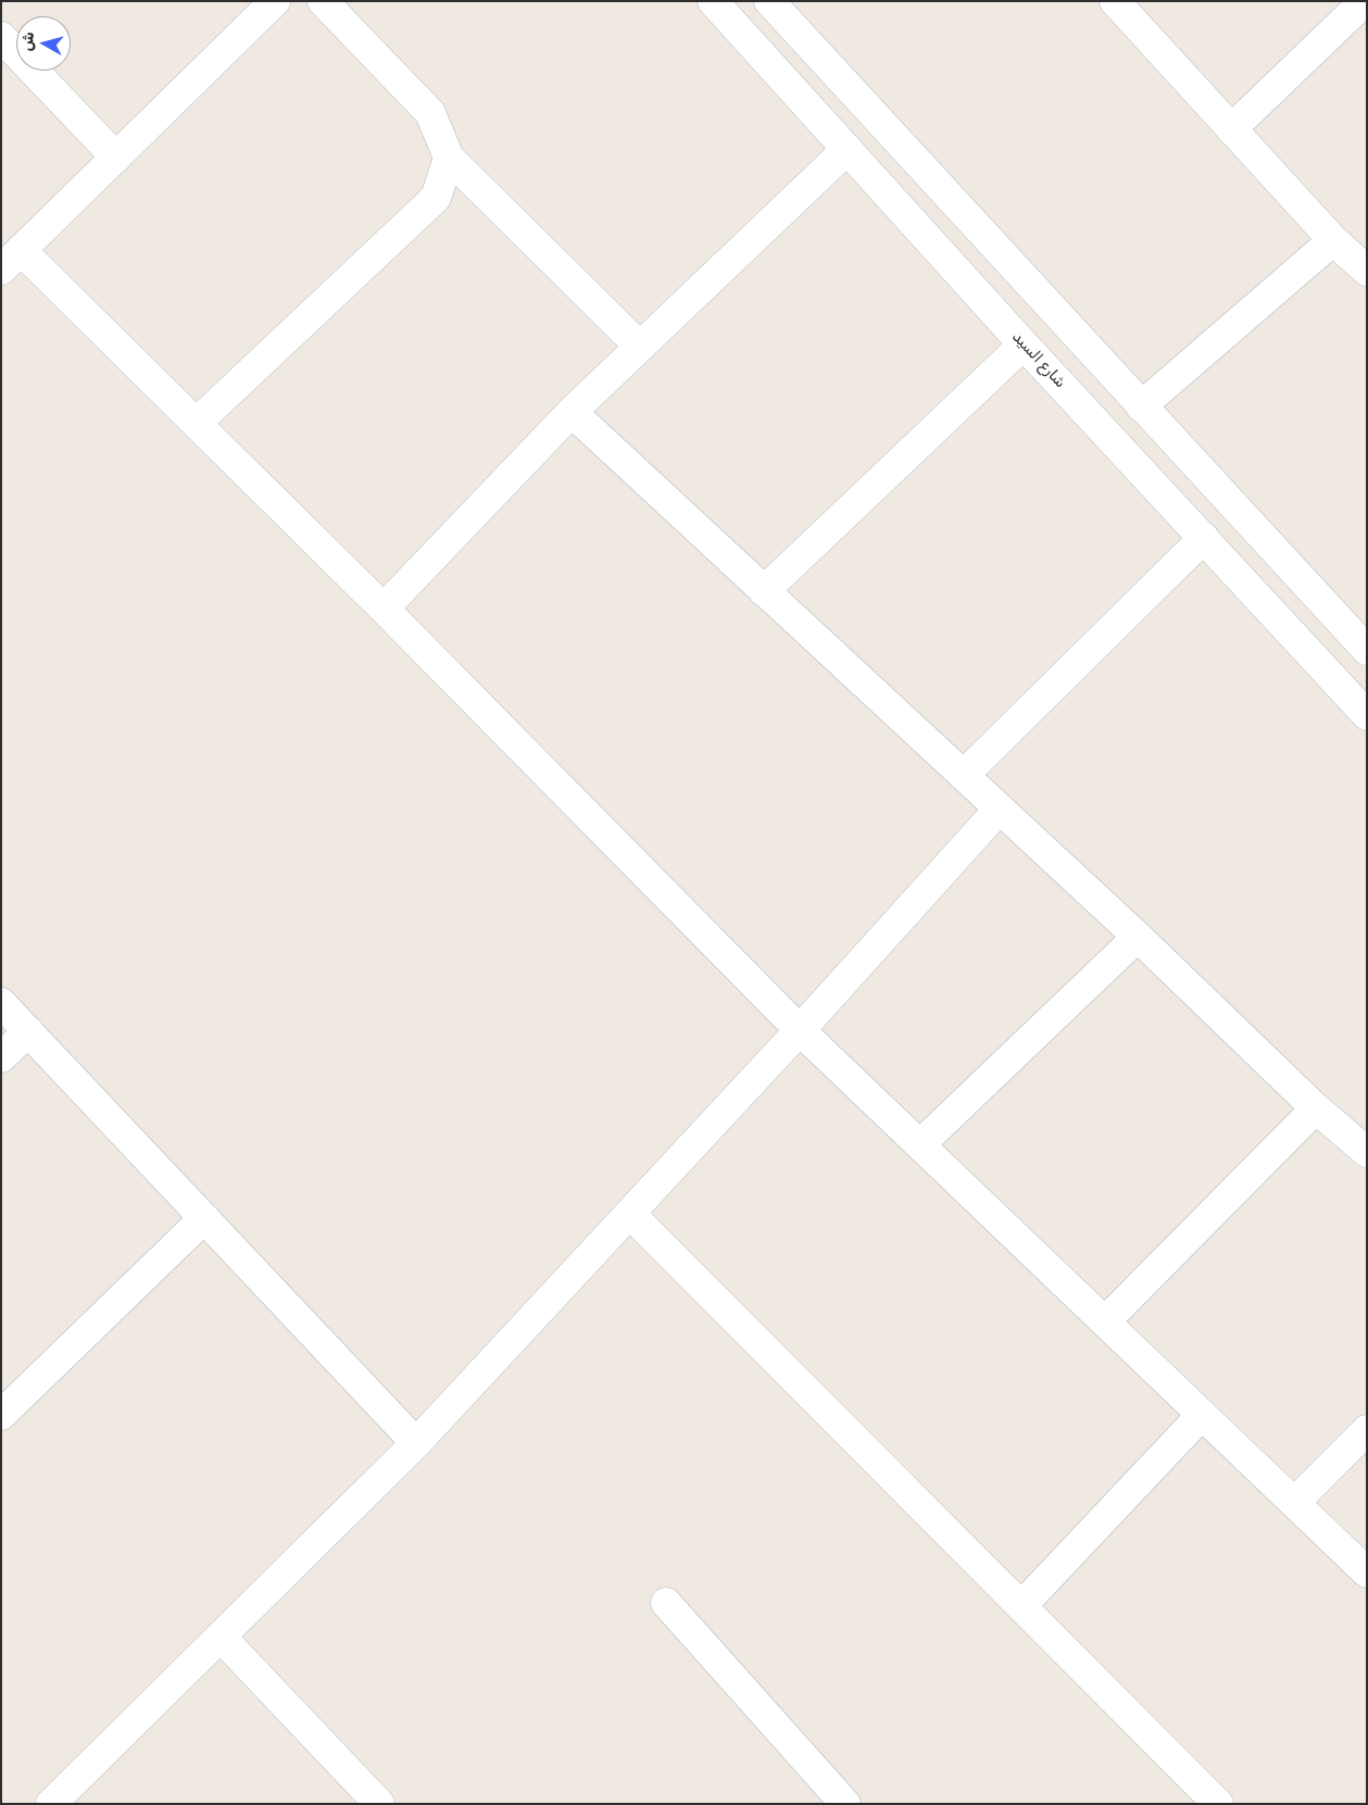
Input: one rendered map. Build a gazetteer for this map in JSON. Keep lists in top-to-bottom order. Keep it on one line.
{"streets":{"street":["شارع السيد"]},"north":"left"}
